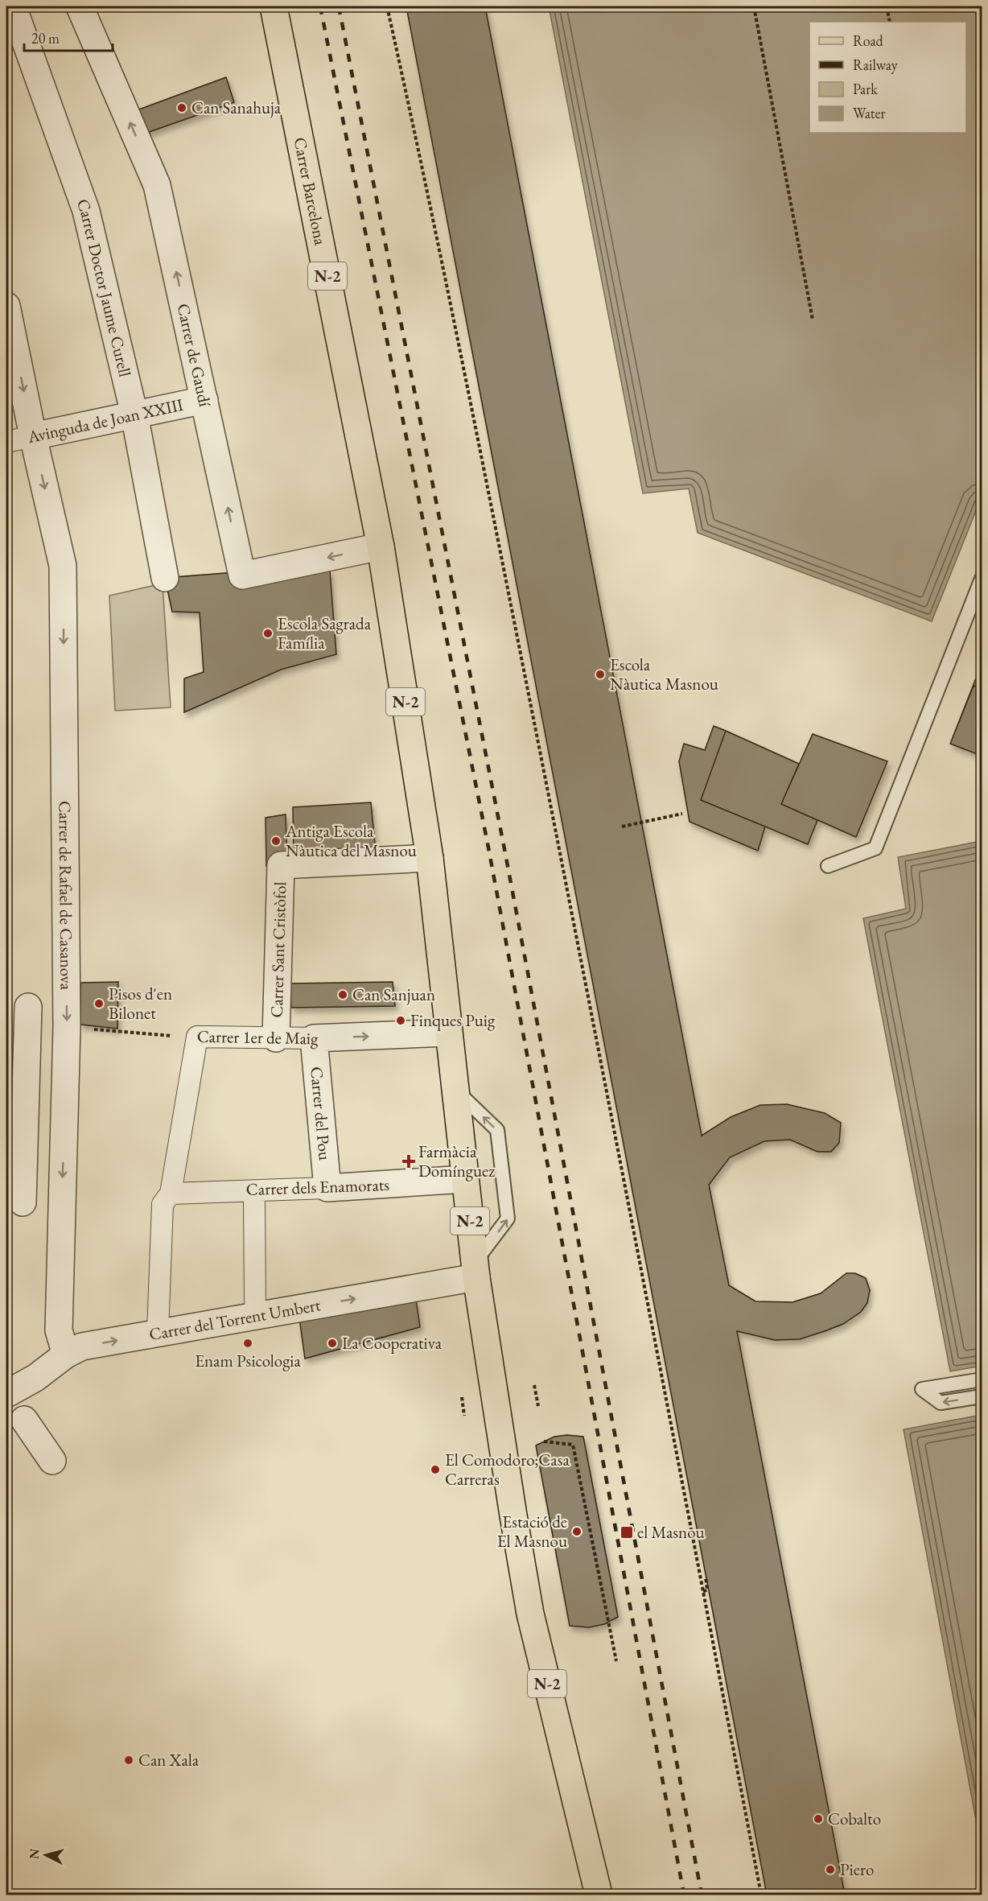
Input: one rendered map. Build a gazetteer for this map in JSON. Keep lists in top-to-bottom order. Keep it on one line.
{"streets":{"main road":["Carrer Barcelona","N-2"],"street":["Carrer Doctor Jaume Curell","Carrer de Gaudí","Avinguda de Joan XXIII","Carrer de Rafael de Casanova","Carrer Sant Cristòfol","Carrer 1er de Maig","Carrer del Pou","Carrer dels Enamorats","Carrer del Torrent Umbert"]},"crossings":[["Carrer Barcelona","N-2"],["Carrer Barcelona","Carrer de Gaudí"],["N-2","Carrer de Gaudí"],["N-2","Carrer Sant Cristòfol"],["N-2","Carrer 1er de Maig"],["N-2","Carrer dels Enamorats"],["N-2","Carrer del Torrent Umbert"],["Carrer Doctor Jaume Curell","Avinguda de Joan XXIII"],["Carrer de Gaudí","Avinguda de Joan XXIII"],["Avinguda de Joan XXIII","Carrer de Rafael de Casanova"],["Carrer de Rafael de Casanova","Carrer 1er de Maig"],["Carrer de Rafael de Casanova","Carrer del Torrent Umbert"],["Carrer Sant Cristòfol","Carrer 1er de Maig"],["Carrer 1er de Maig","Carrer del Pou"],["Carrer del Pou","Carrer dels Enamorats"]],"one_way":["Carrer de Gaudí","Carrer 1er de Maig","Carrer del Torrent Umbert"],"places":{"other":["Can Sanahuja","Escola Sagrada Família","Escola Nàutica Masnou","Antiga Escola Nàutica del Masnou","Can Sanjuan","Pisos d'en Bilonet","Finques Puig","Enam Psicologia","La Cooperativa","El Comodoro;Casa Carreras","Estació de El Masnou","Can Xala","Cobalto","Piero"],"health":["Farmàcia Domínguez"],"transit":["el Masnou"]},"legend":["Road","Railway","Park","Water"],"scale_bar":"20 m","north":"left"}
